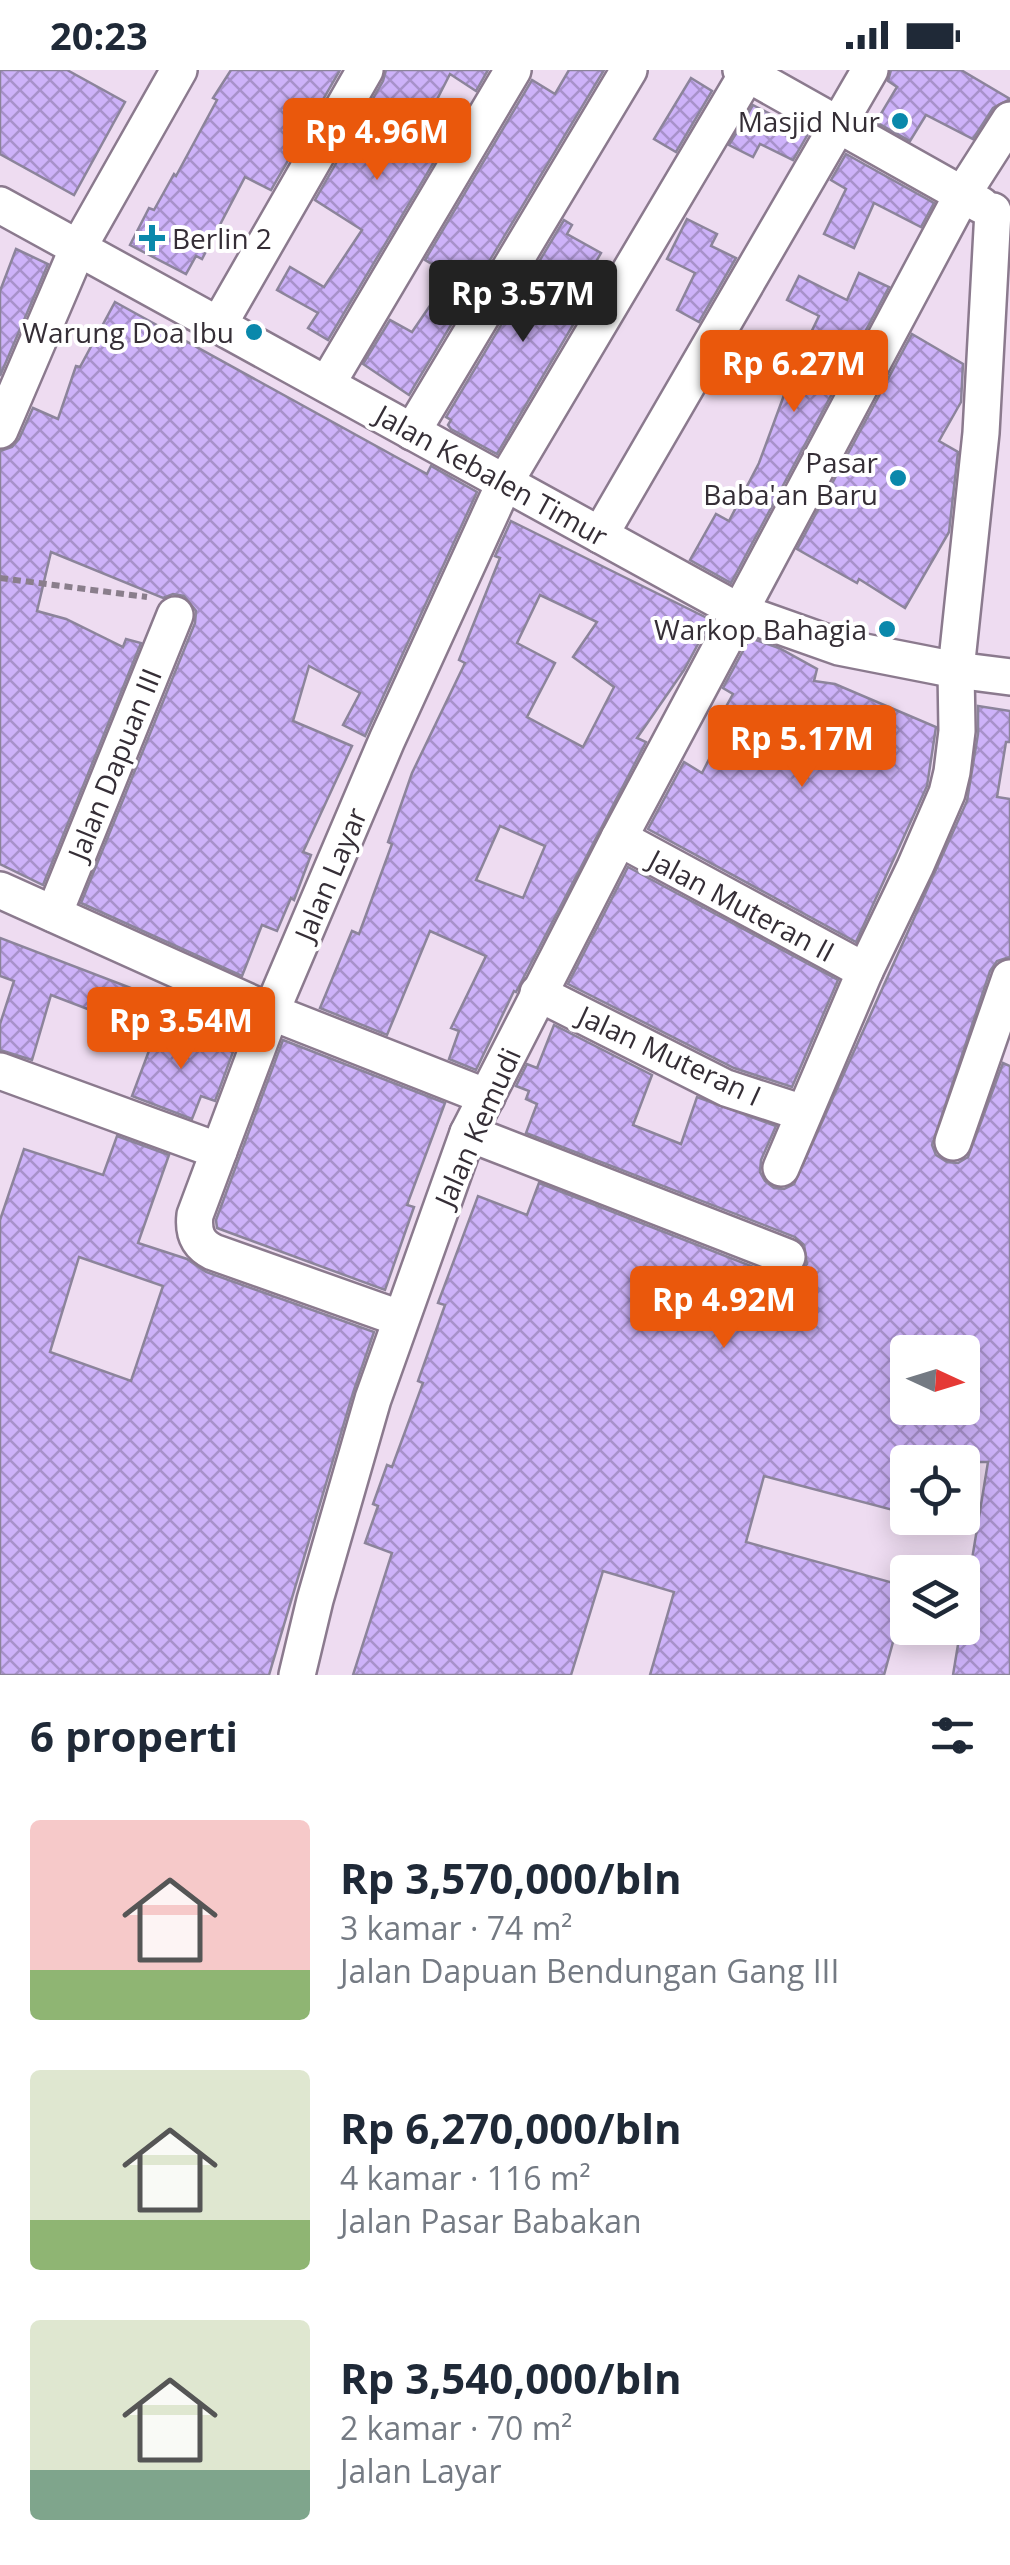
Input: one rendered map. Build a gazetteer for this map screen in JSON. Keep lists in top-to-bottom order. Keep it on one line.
{"streets":{"street":["Jalan Kebalen Timur","Jalan Dapuan III","Jalan Layar","Jalan Muteran II","Jalan Muteran I","Jalan Kemudi"]},"crossings":[["Jalan Kebalen Timur","Jalan Layar"],["Jalan Kebalen Timur","Jalan Muteran II"],["Jalan Kebalen Timur","Jalan Kemudi"],["Jalan Layar","Jalan Kemudi"],["Jalan Muteran II","Jalan Muteran I"],["Jalan Muteran II","Jalan Kemudi"],["Jalan Muteran I","Jalan Kemudi"]],"places":{"other":["Masjid Nur","Warung Doa Ibu","Pasar Baba'an Baru","Warkop Bahagia"],"health":["Berlin 2"]},"north":"right","page":{"status":"20:23","price":["Rp 4.96M","Rp 3.57M","Rp 6.27M","Rp 5.17M","Rp 3.54M","Rp 4.92M"],"heading":"6 properti","list":[{"name":"Rp 3,570,000/bln","note":"3 kamar · 74 m² · Jalan Dapuan Bendungan Gang III"},{"name":"Rp 6,270,000/bln","note":"4 kamar · 116 m² · Jalan Pasar Babakan"},{"name":"Rp 3,540,000/bln","note":"2 kamar · 70 m² · Jalan Layar"}]}}
